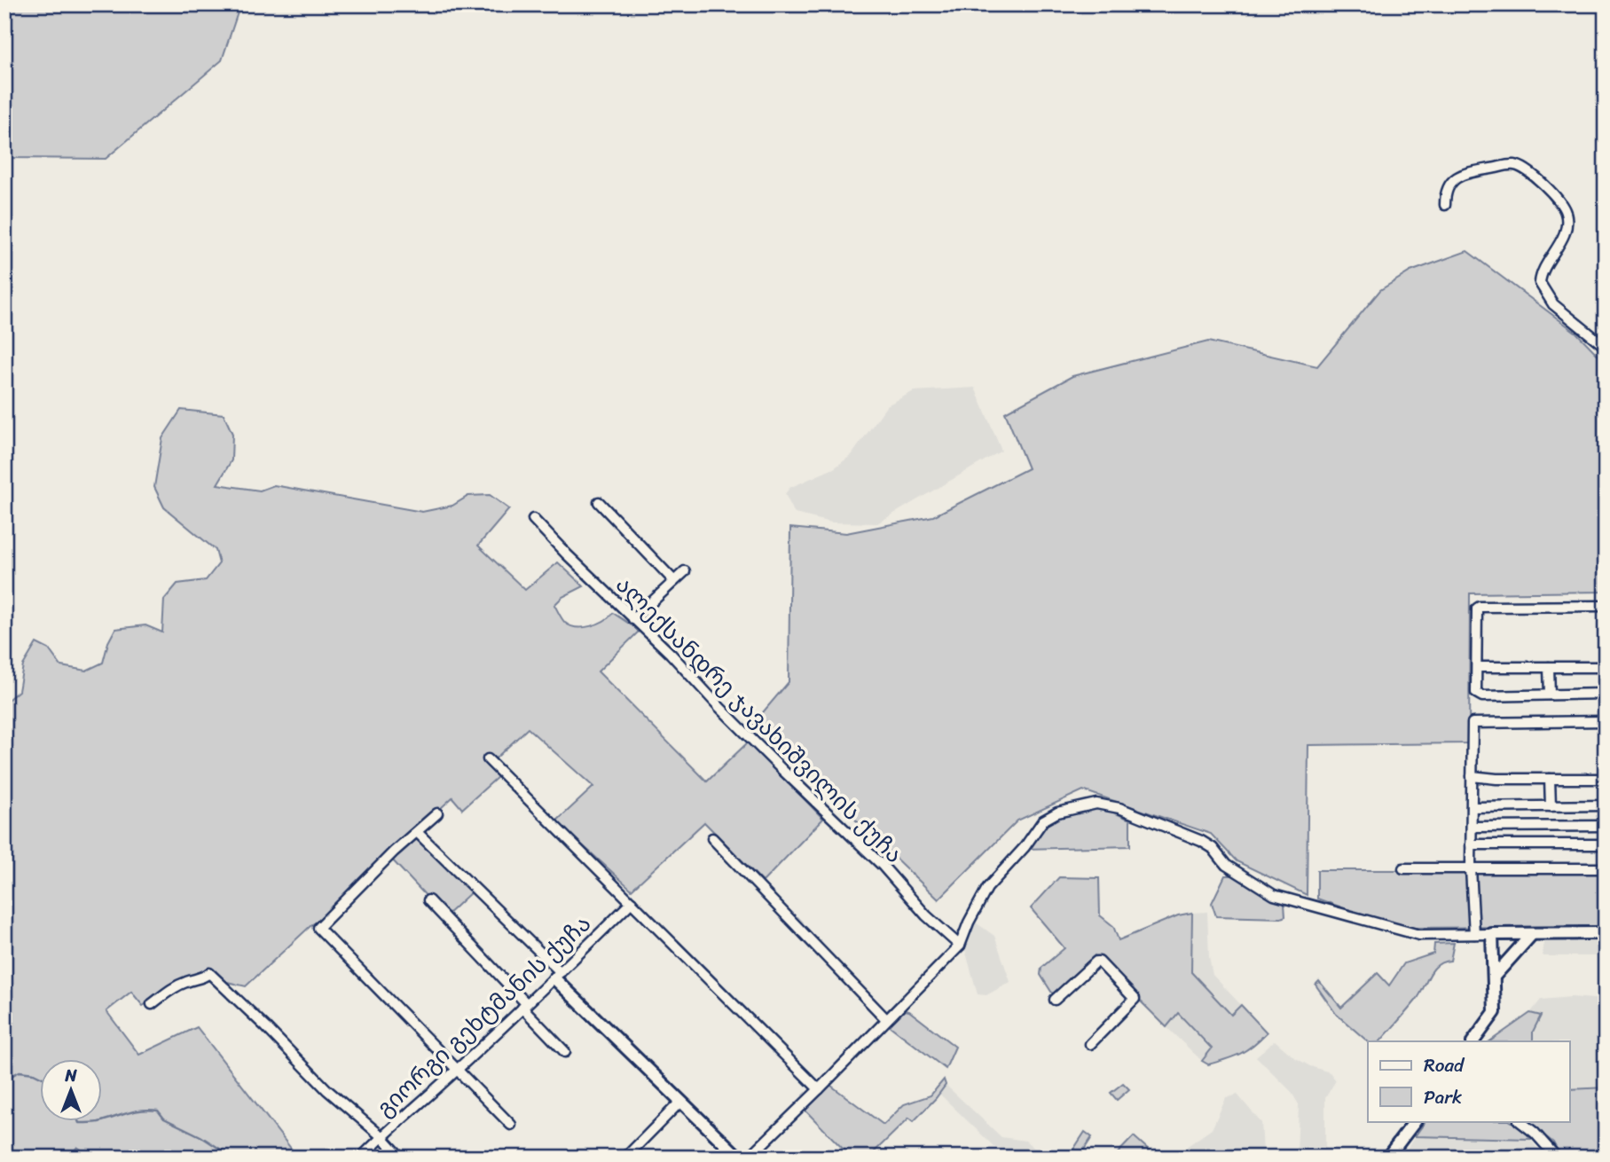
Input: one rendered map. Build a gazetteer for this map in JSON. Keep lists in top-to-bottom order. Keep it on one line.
{"streets":{"street":["ალექსანდრე ჯავახიშვილის ქუჩა","გიორგი გეხტმანის ქუჩა"]},"legend":["Road","Park"],"north":"top"}
